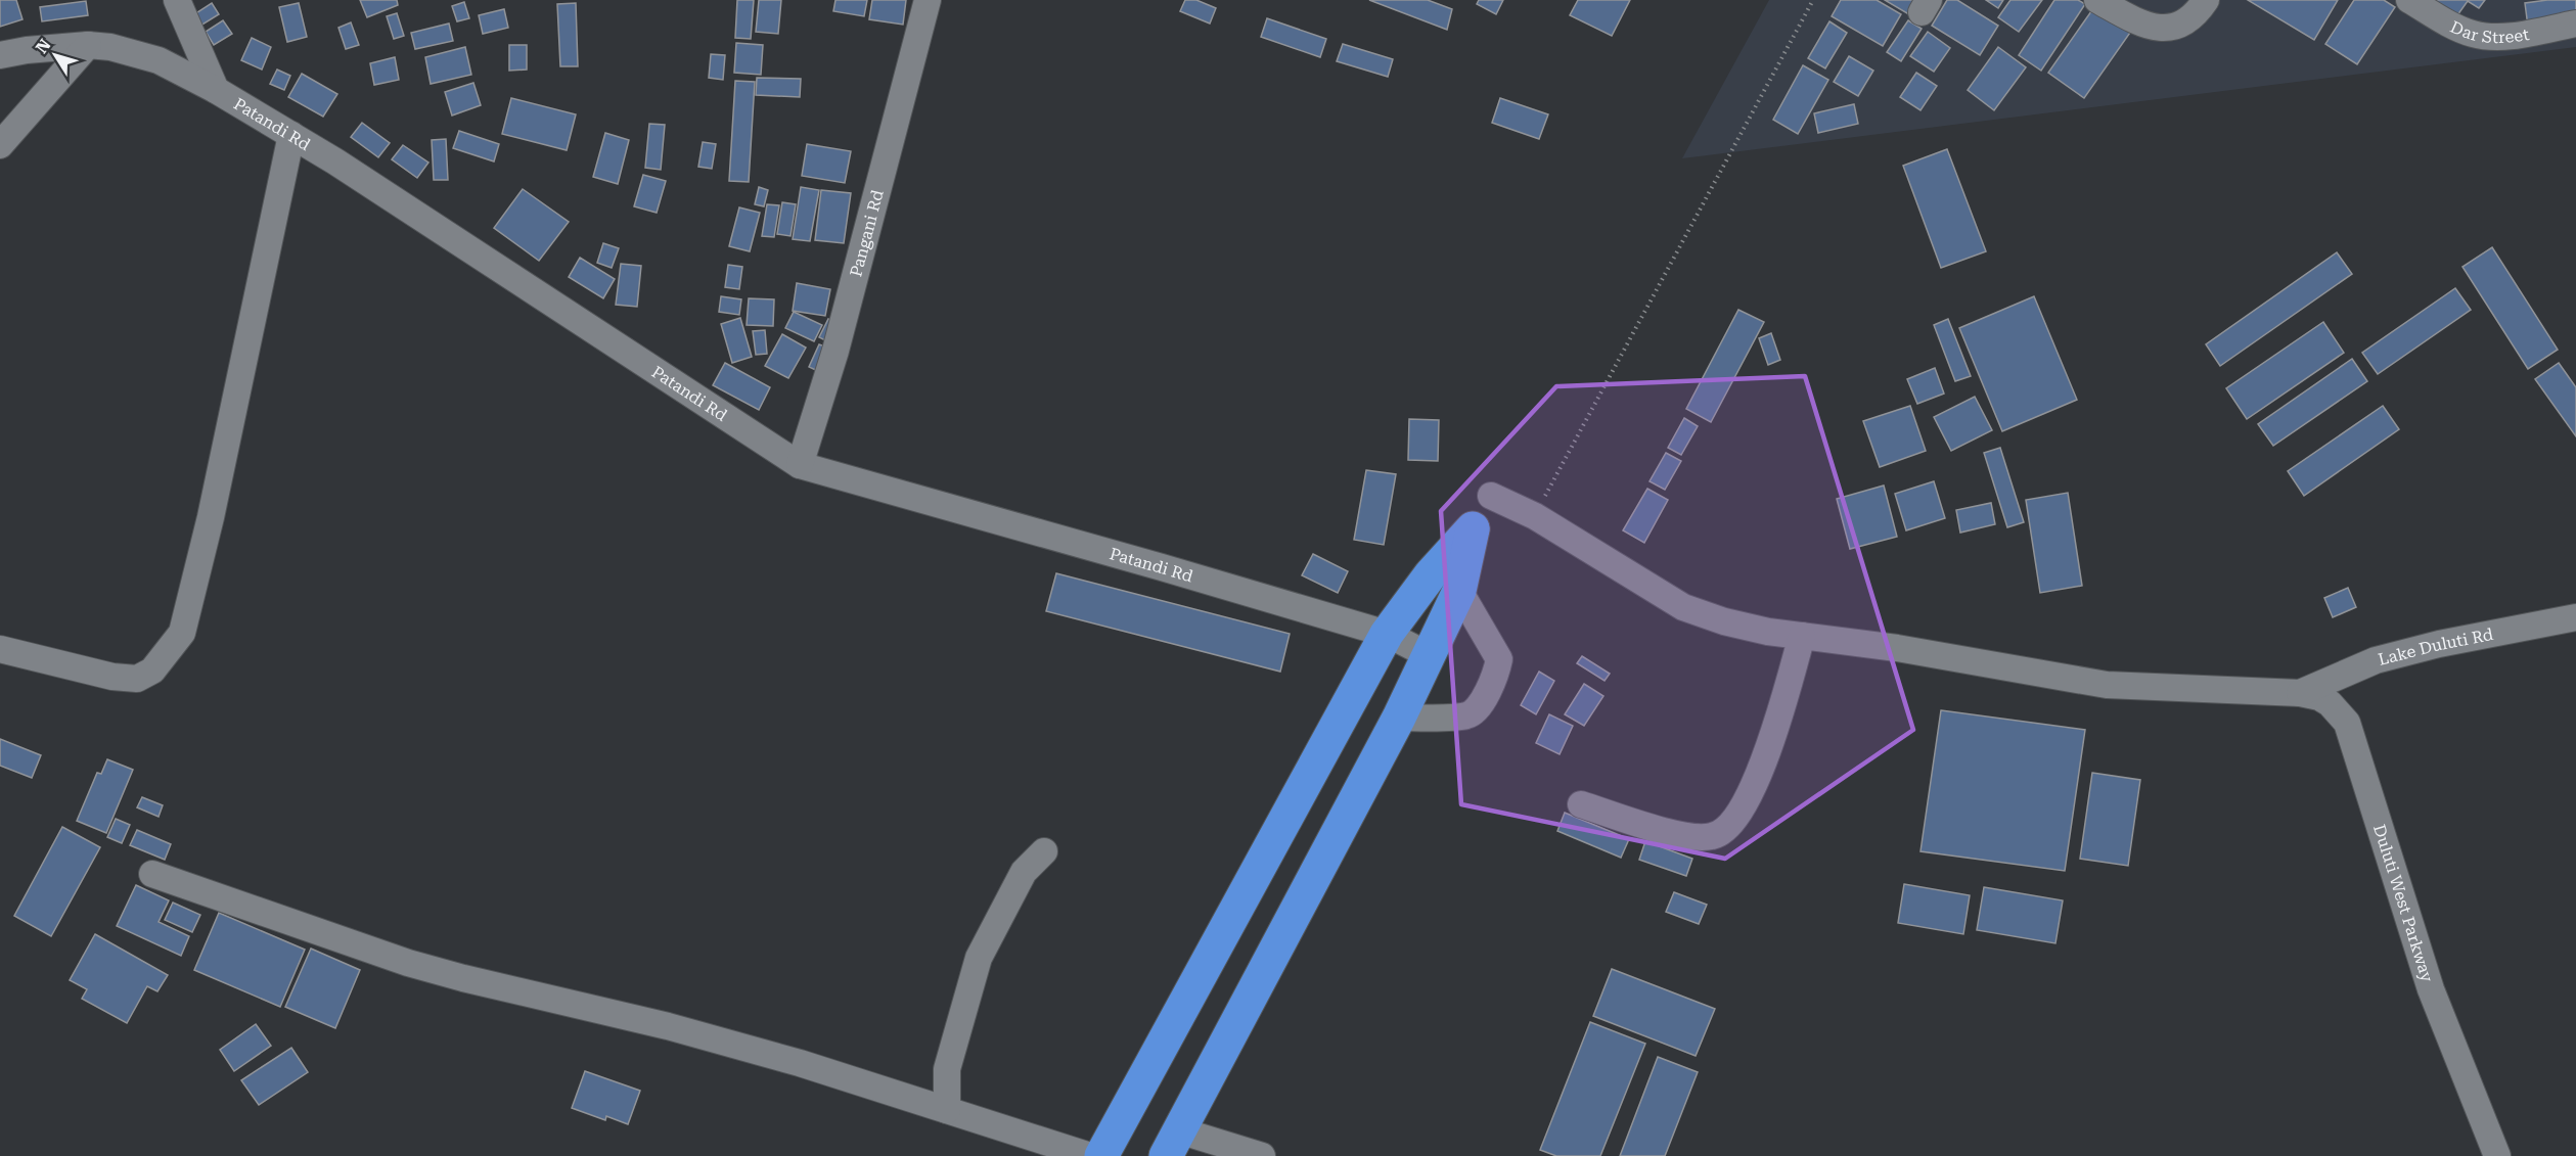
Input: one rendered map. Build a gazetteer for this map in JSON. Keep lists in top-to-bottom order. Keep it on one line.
{"streets":{"street":["Dar Street","Patandi Rd","Pangani Rd","Lake Duluti Rd","Duluti West Parkway"]},"crossings":[["Patandi Rd","Pangani Rd"],["Lake Duluti Rd","Duluti West Parkway"]],"north":"top left"}
